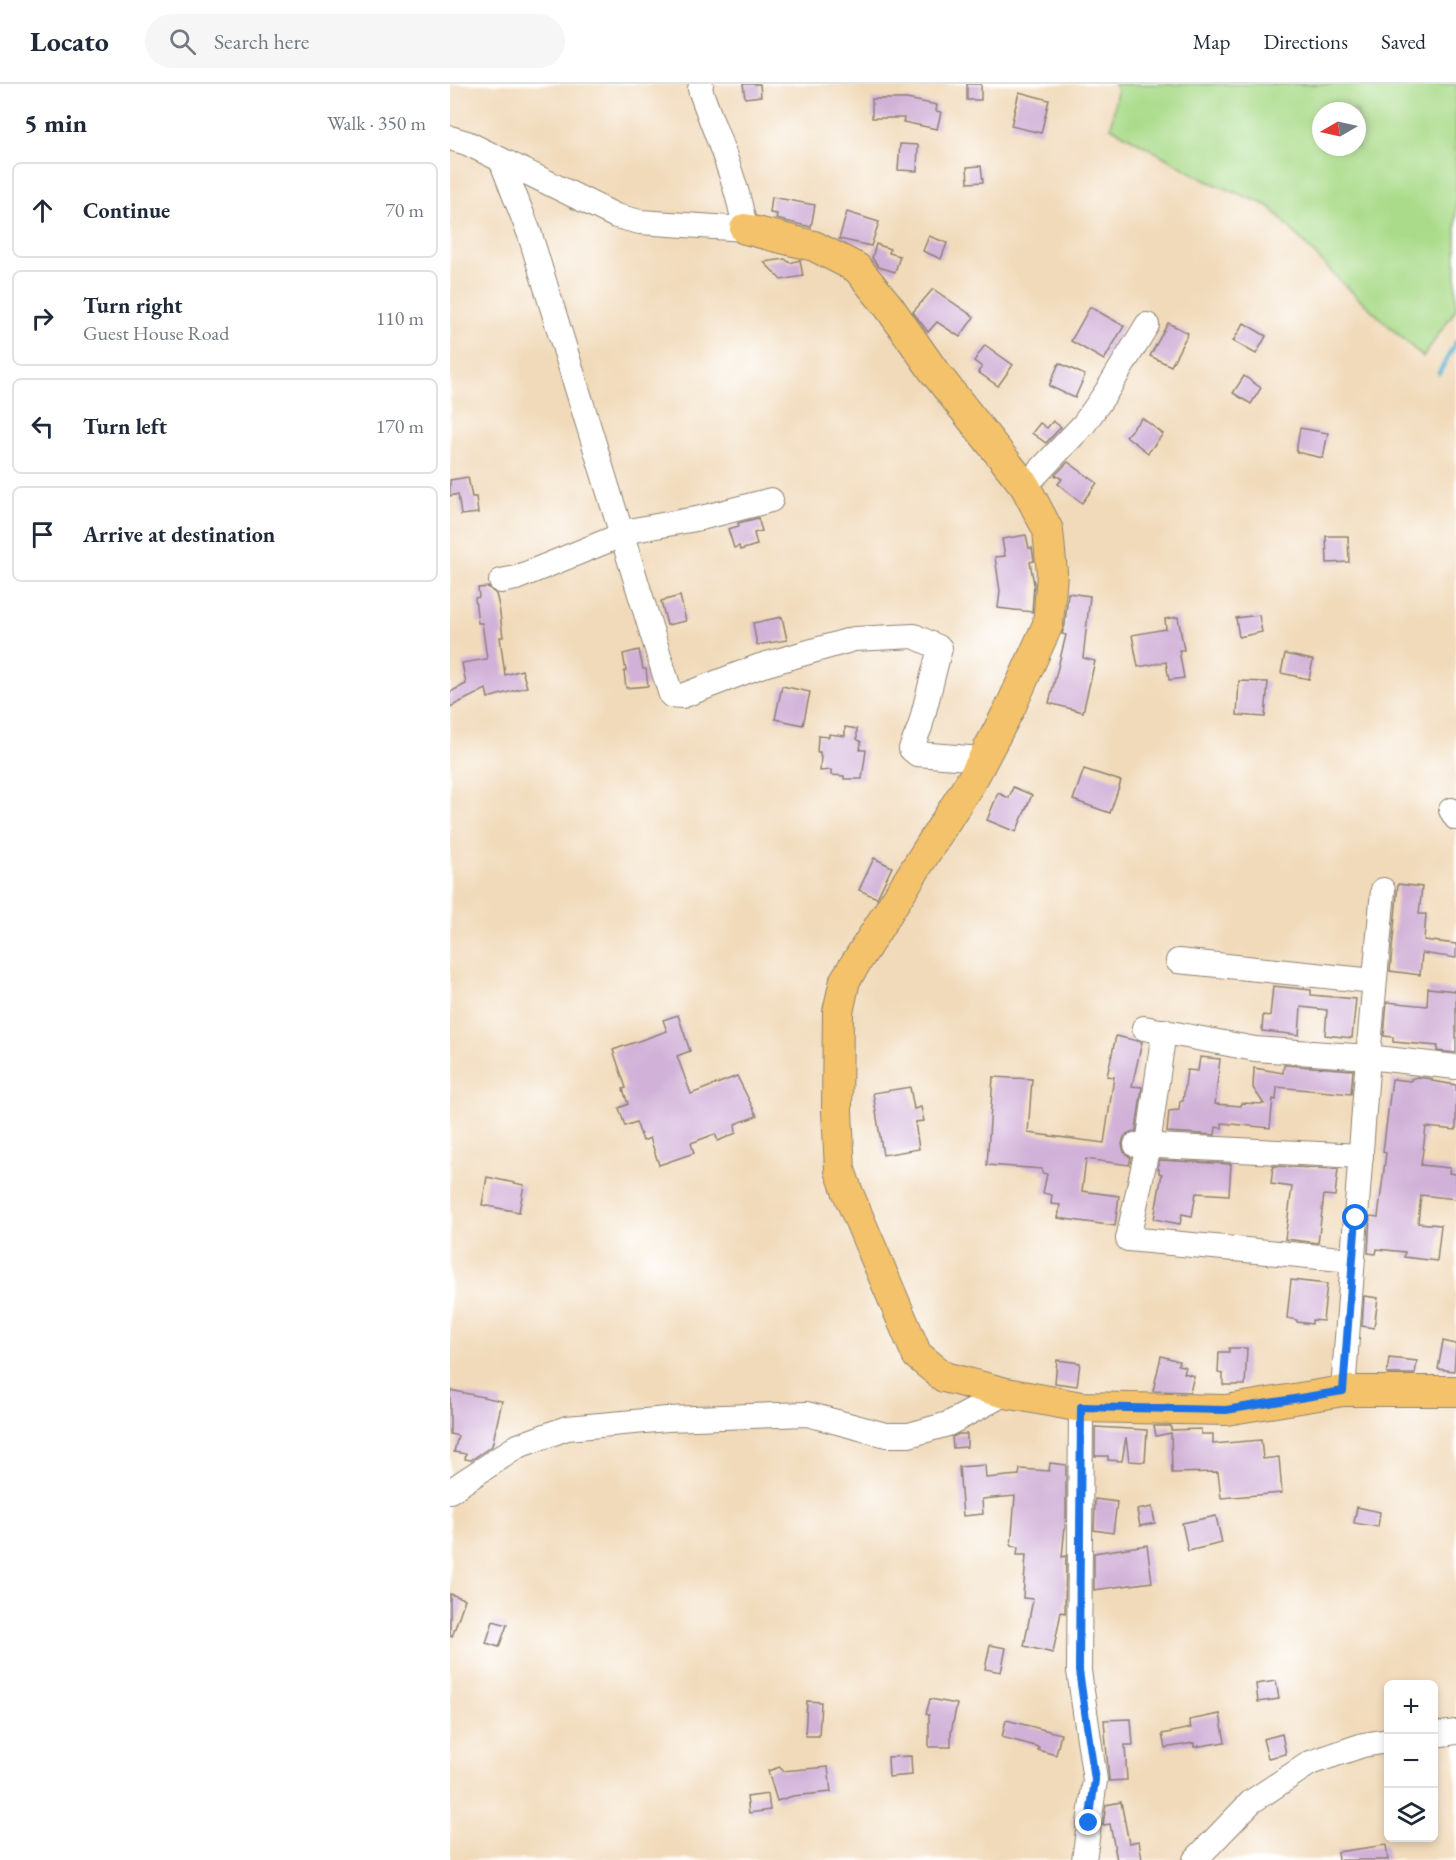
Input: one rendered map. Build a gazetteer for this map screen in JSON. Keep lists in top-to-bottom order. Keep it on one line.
{"north":"left","page":{"header":"Locato","search":"Search here","nav":["Map","Directions","Saved"],"heading":["5 min","Walk · 350 m"],"list":[["Continue","70 m"],["Turn right","Guest House Road","110 m"],["Turn left","170 m"],"Arrive at destination"],"map_buttons":["+","−"]}}
